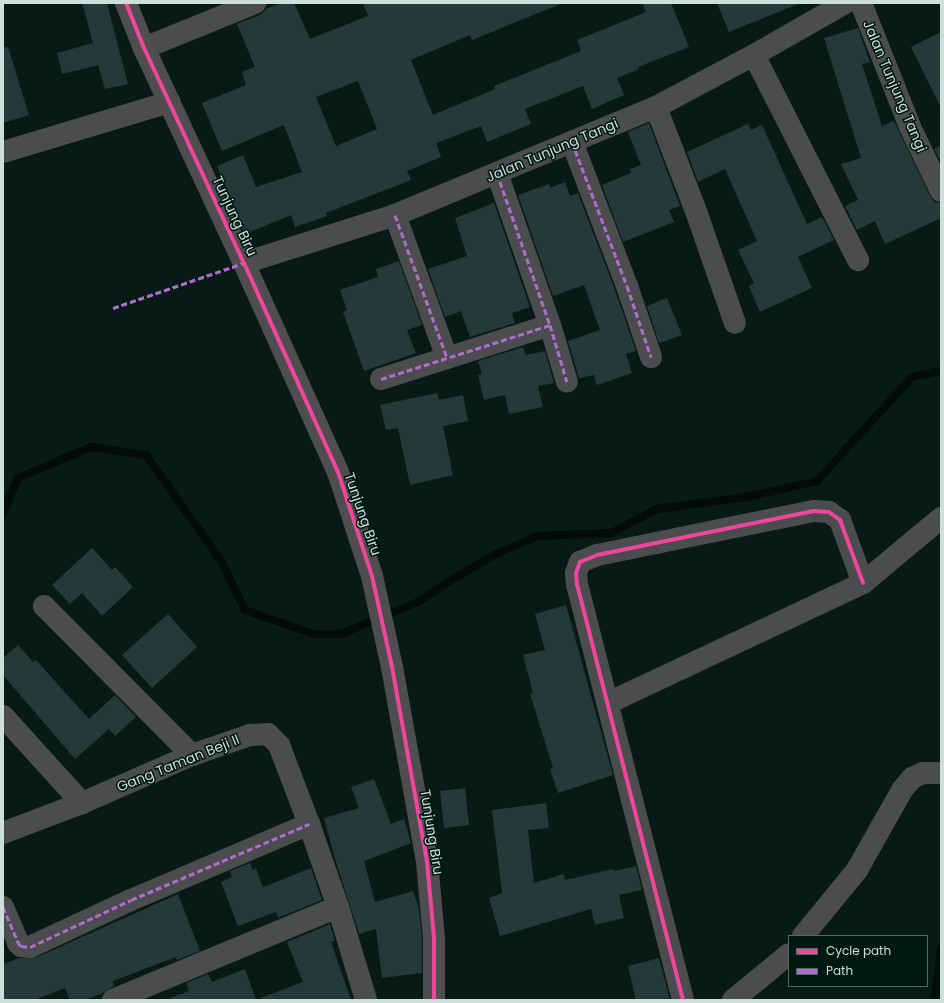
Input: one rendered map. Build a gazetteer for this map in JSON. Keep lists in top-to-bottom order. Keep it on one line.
{"streets":{"street":["Jalan Tunjung Tangi","Tunjung Biru","Gang Taman Beji II"]},"crossings":[["Jalan Tunjung Tangi","Tunjung Biru"]],"legend":["Cycle path","Path"]}
